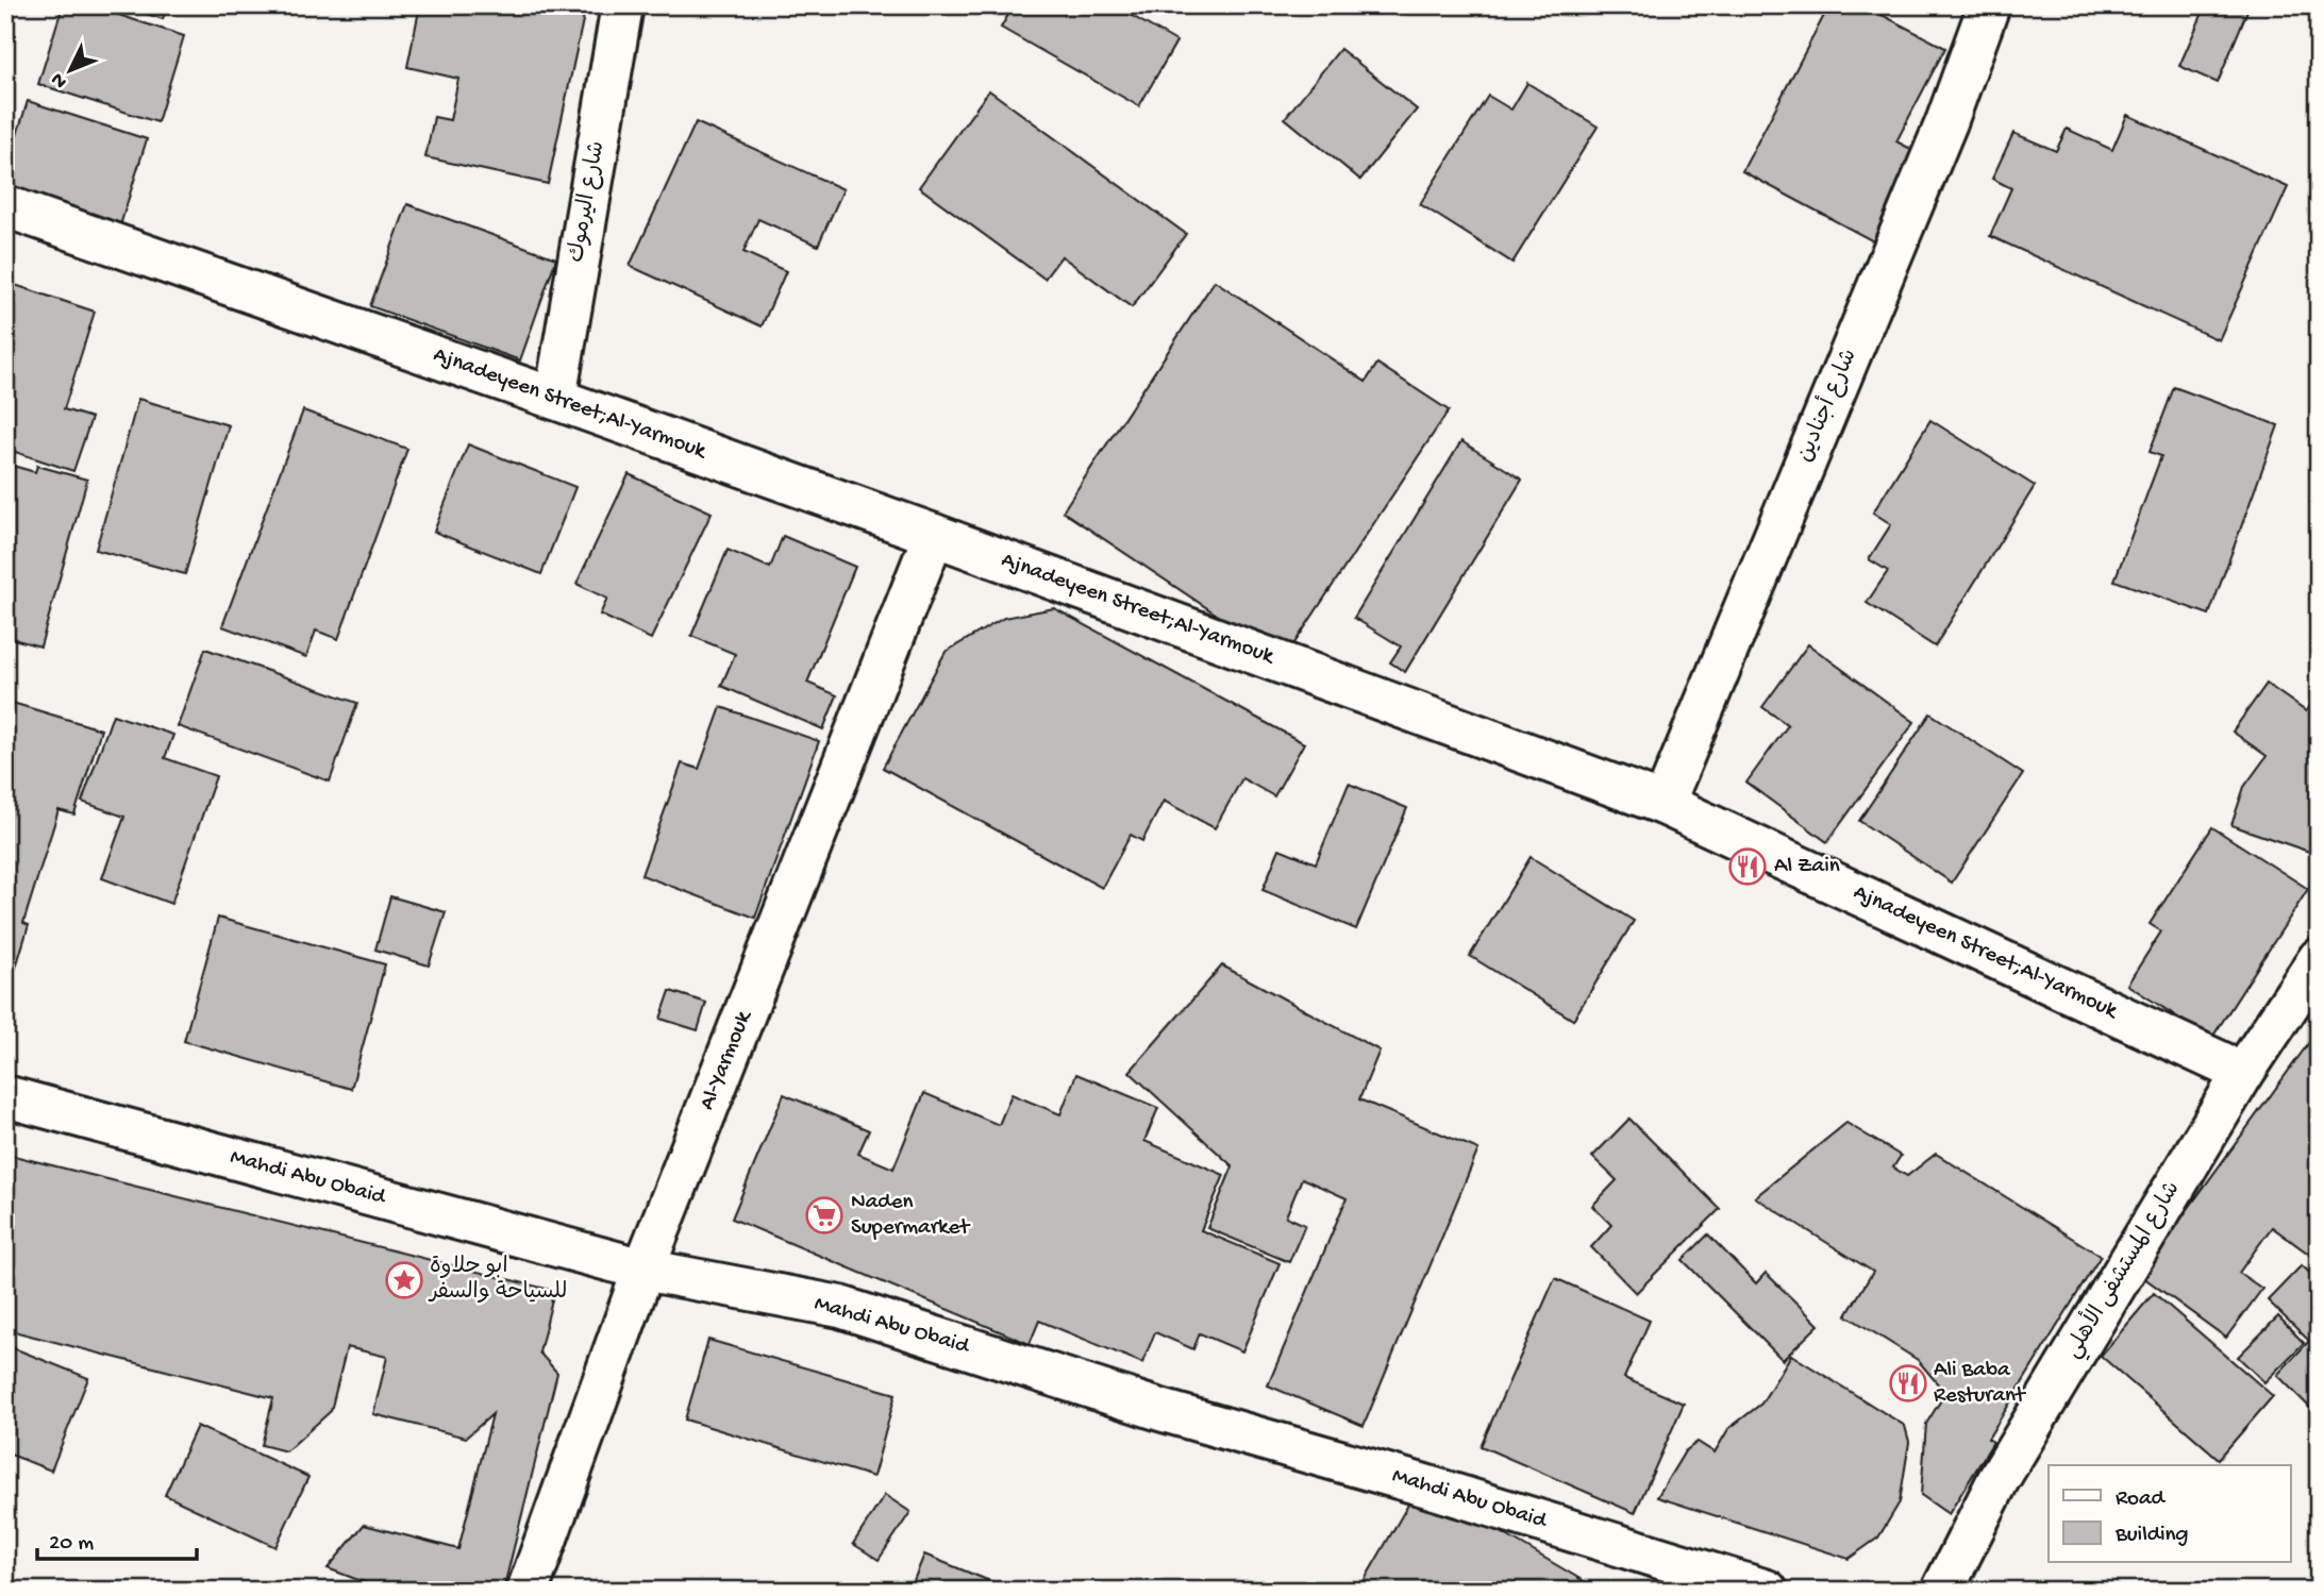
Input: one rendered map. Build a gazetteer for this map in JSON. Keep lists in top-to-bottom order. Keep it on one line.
{"streets":{"street":["شارع اليرموك","Ajnadeyeen Street;Al-Yarmouk","شارع أجنادين","Al-Yarmouk","Mahdi Abu Obaid","شارع المستشفى الأهلي"]},"crossings":[["شارع اليرموك","Ajnadeyeen Street;Al-Yarmouk"],["Ajnadeyeen Street;Al-Yarmouk","شارع أجنادين"],["Ajnadeyeen Street;Al-Yarmouk","Al-Yarmouk"],["Ajnadeyeen Street;Al-Yarmouk","شارع المستشفى الأهلي"],["Al-Yarmouk","Mahdi Abu Obaid"]],"places":{"restaurant":["Al Zain","Ali Baba Resturant"],"supermarket":["Naden Supermarket"],"place":["ابو حلاوة للسياحة والسفر"]},"legend":["Road","Building"],"scale_bar":"20 m","north":"bottom left"}
